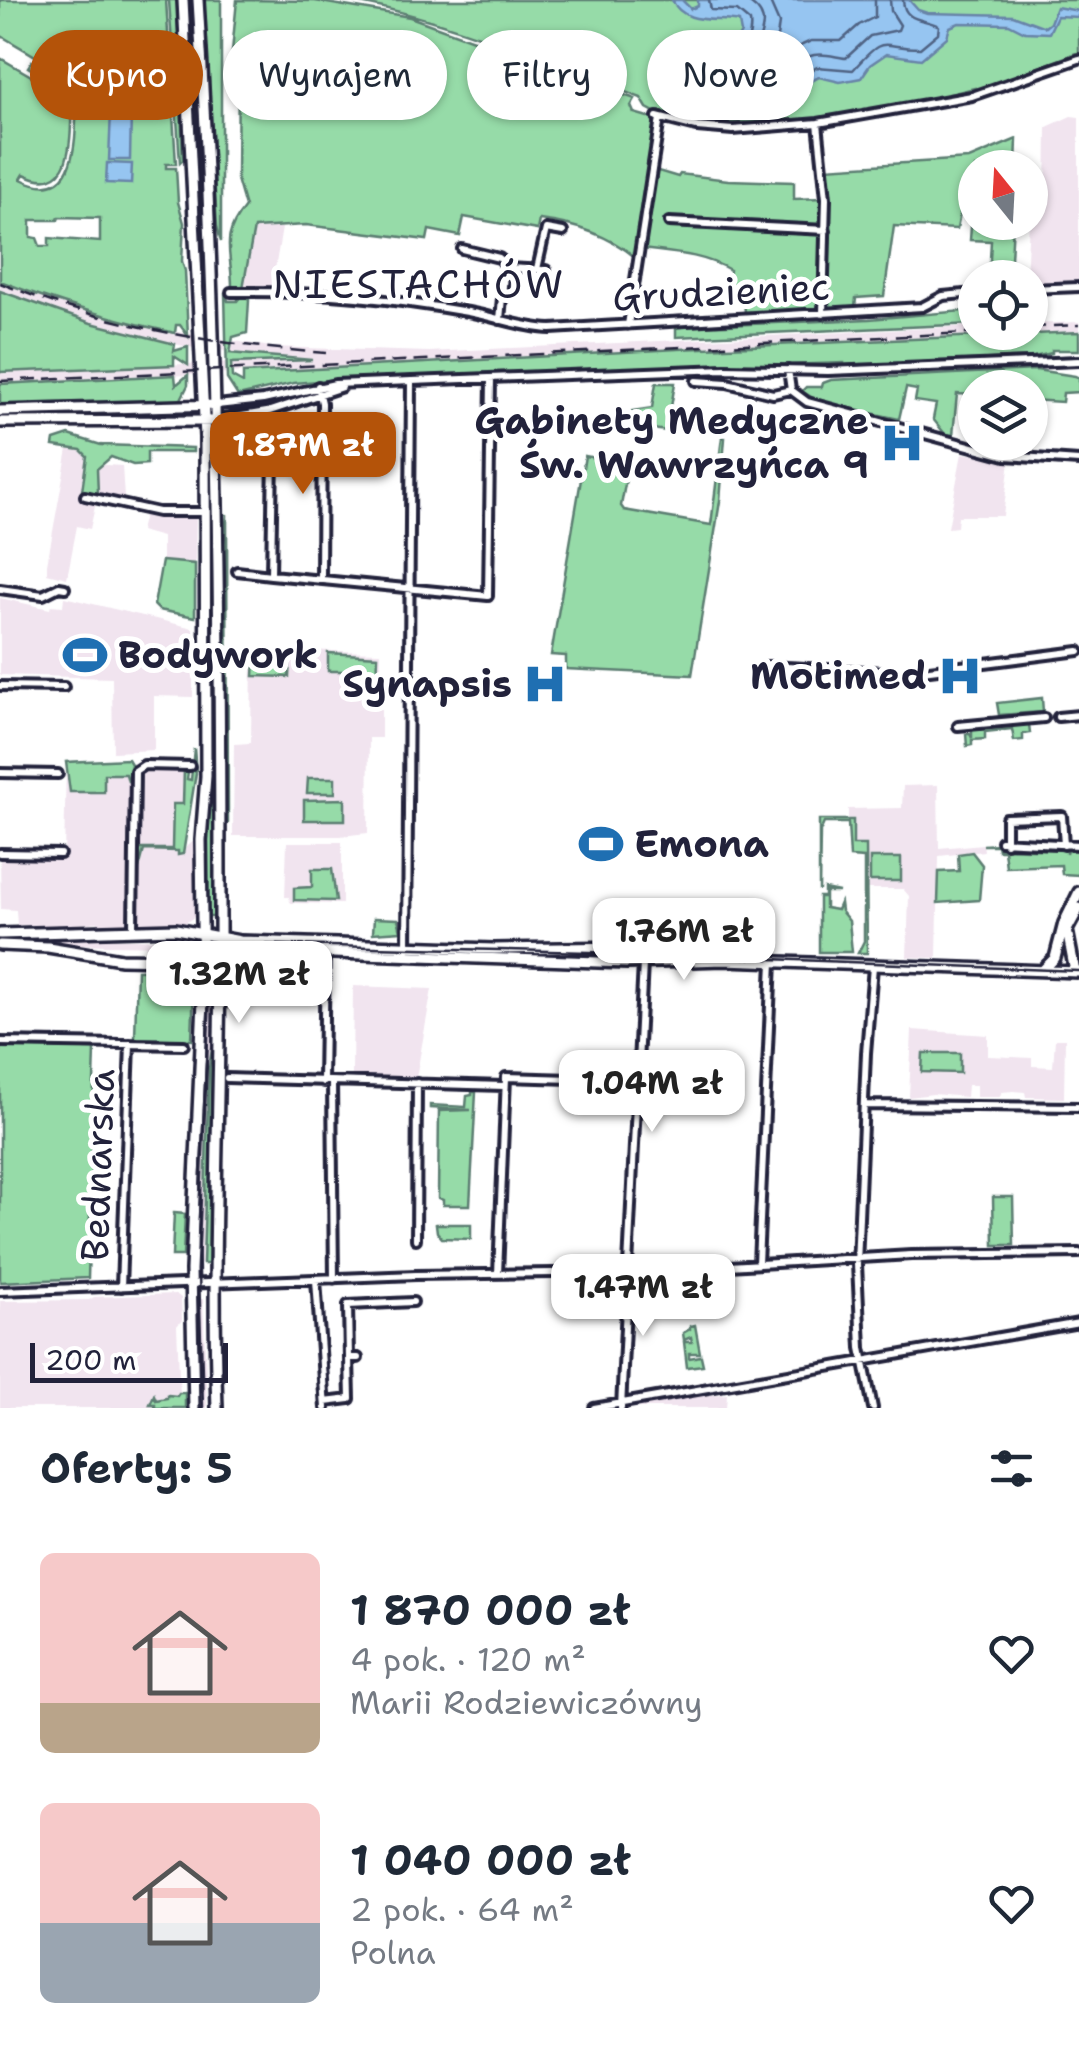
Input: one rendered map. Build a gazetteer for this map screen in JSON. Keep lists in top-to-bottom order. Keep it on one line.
{"streets":{"street":["Grudzieniec","Bednarska"]},"districts":["NIESTACHÓW"],"places":{"hospital":["Gabinety Medyczne Św. Wawrzyńca 9","Motimed","Synapsis"],"sports":["Bodywork","Emona"]},"scale_bar":"200 m","north":"top","page":{"chip":["Kupno","Wynajem","Filtry","Nowe"],"price":["1.87M zł","1.76M zł","1.32M zł","1.04M zł","1.47M zł"],"scale":"200 m","heading":"Oferty: 5","list":[{"name":"1 870 000 zł","note":"4 pok. · 120 m² · Marii Rodziewiczówny"},{"name":"1 040 000 zł","note":"2 pok. · 64 m² · Polna"}]}}
